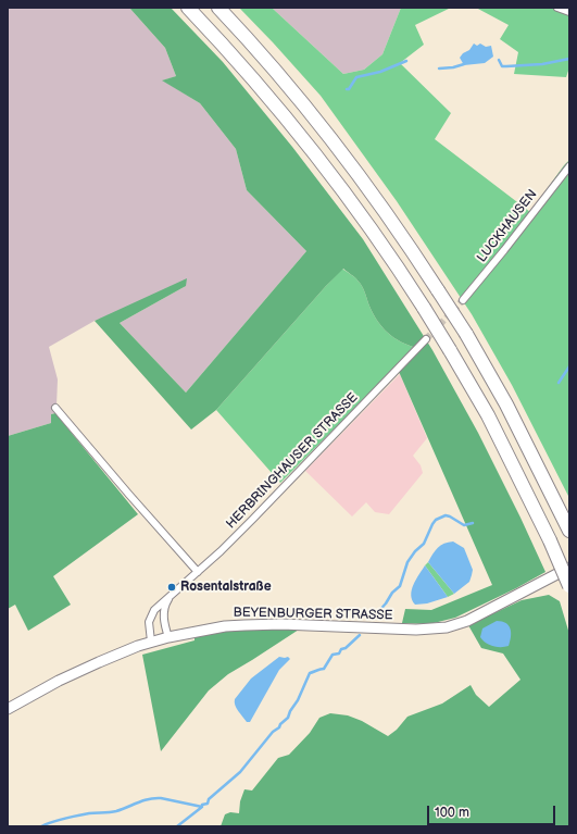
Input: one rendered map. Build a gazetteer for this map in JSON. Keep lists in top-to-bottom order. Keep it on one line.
{"streets":{"main road":["BEYENBURGER STRASSE"],"street":["LUCKHAUSEN","HERBRINGHAUSER STRASSE"]},"crossings":[["HERBRINGHAUSER STRASSE","BEYENBURGER STRASSE"]],"places":["Rosentalstraße"],"scale_bar":"100 m"}
